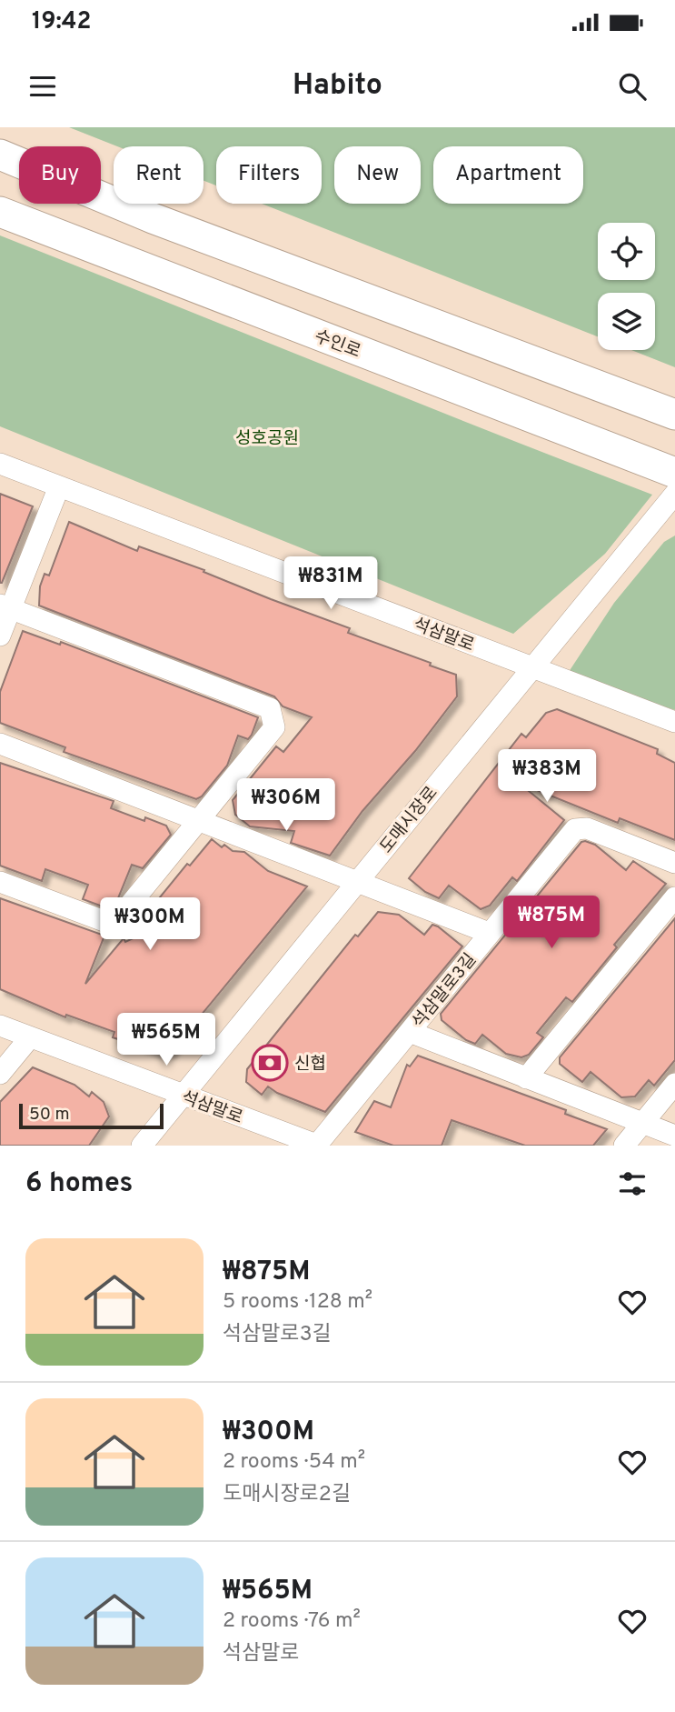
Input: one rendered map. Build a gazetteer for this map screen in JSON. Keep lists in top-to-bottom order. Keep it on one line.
{"streets":{"highway":["수인로"],"street":["석삼말로","도매시장로","석삼말로3길"]},"crossings":[["석삼말로","도매시장로"],["석삼말로","석삼말로3길"]],"parks":["성호공원"],"places":{"bank":["신협"]},"scale_bar":"50 m","page":{"status":"19:42","header":"Habito","chip":["Buy","Rent","Filters","New","Apartment"],"price":["₩831M","₩383M","₩306M","₩875M","₩300M","₩565M"],"scale":"50 m","heading":"6 homes","list":[{"name":"₩875M","note":"5 rooms · 128 m² · 석삼말로3길"},{"name":"₩300M","note":"2 rooms · 54 m² · 도매시장로2길"},{"name":"₩565M","note":"2 rooms · 76 m² · 석삼말로"}]}}
